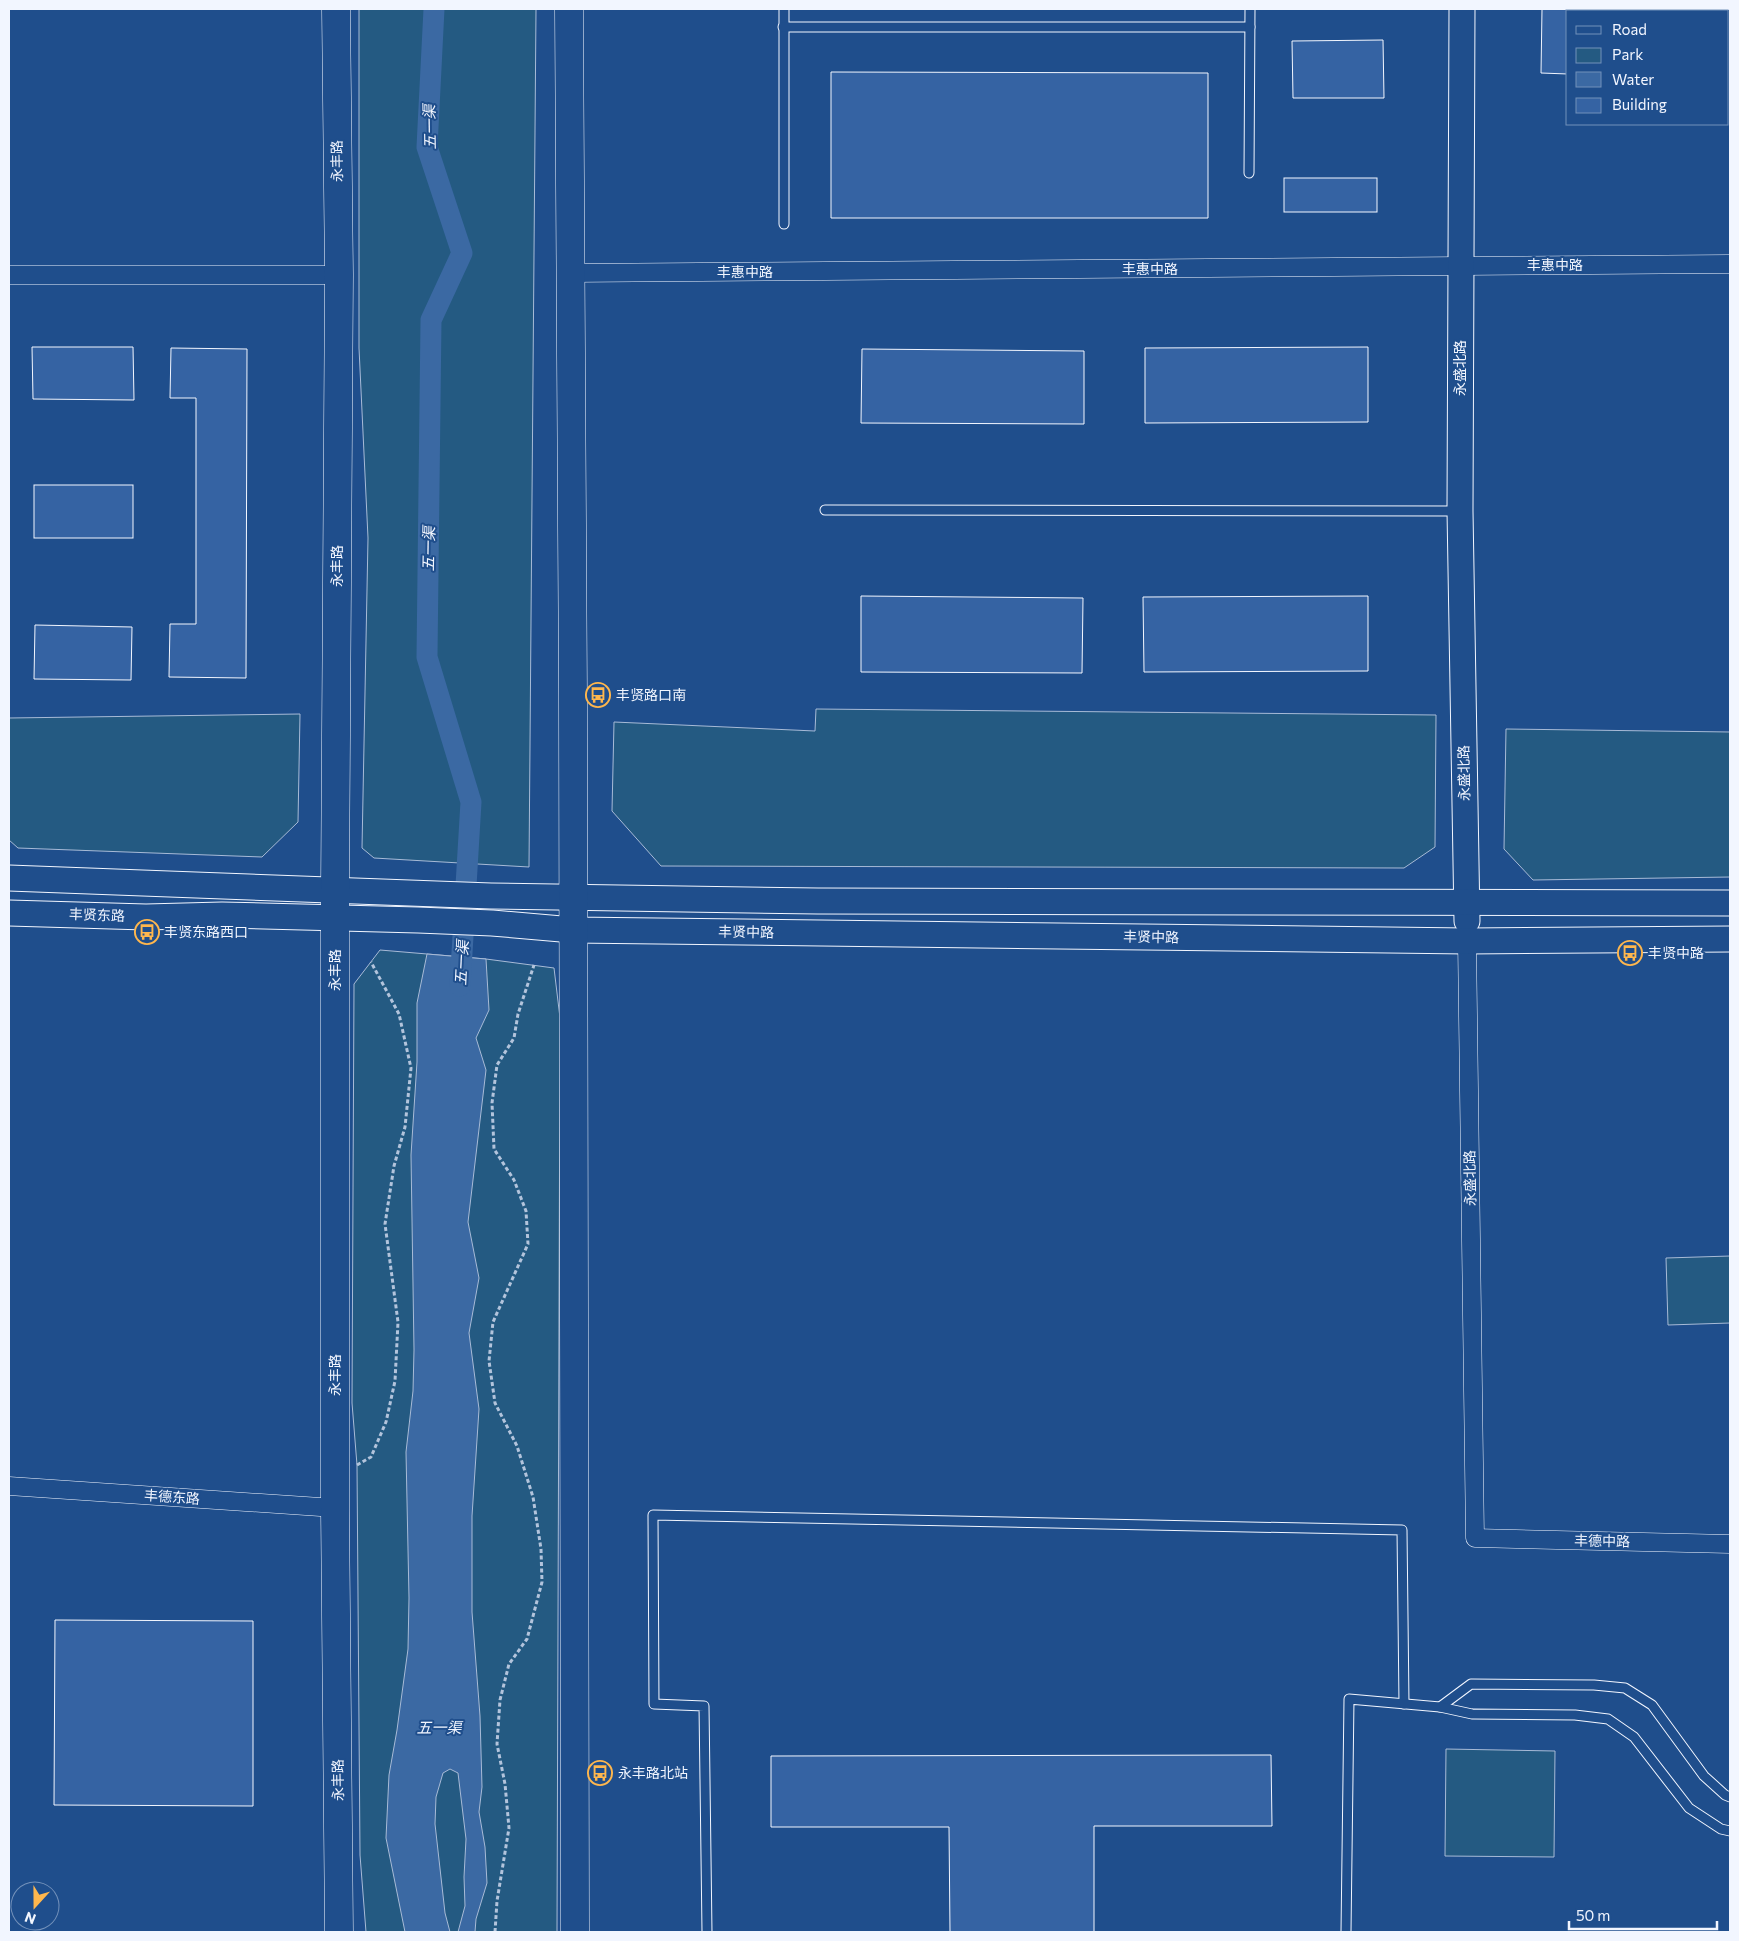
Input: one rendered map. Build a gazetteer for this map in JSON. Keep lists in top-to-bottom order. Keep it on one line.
{"streets":{"main road":["永丰路"],"street":["丰惠中路","永盛北路","丰贤东路","丰贤中路","丰德东路","丰德中路"]},"crossings":[["永丰路","丰贤东路"],["永丰路","丰德东路"],["丰惠中路","永盛北路"],["永盛北路","丰贤中路"],["永盛北路","丰德中路"],["丰贤东路","丰贤中路"]],"water":["五一渠"],"places":{"bus stop":["丰贤路口南","丰贤东路西口","丰贤中路","永丰路北站"]},"legend":["Road","Park","Water","Building"],"scale_bar":"50 m","north":"bottom"}
